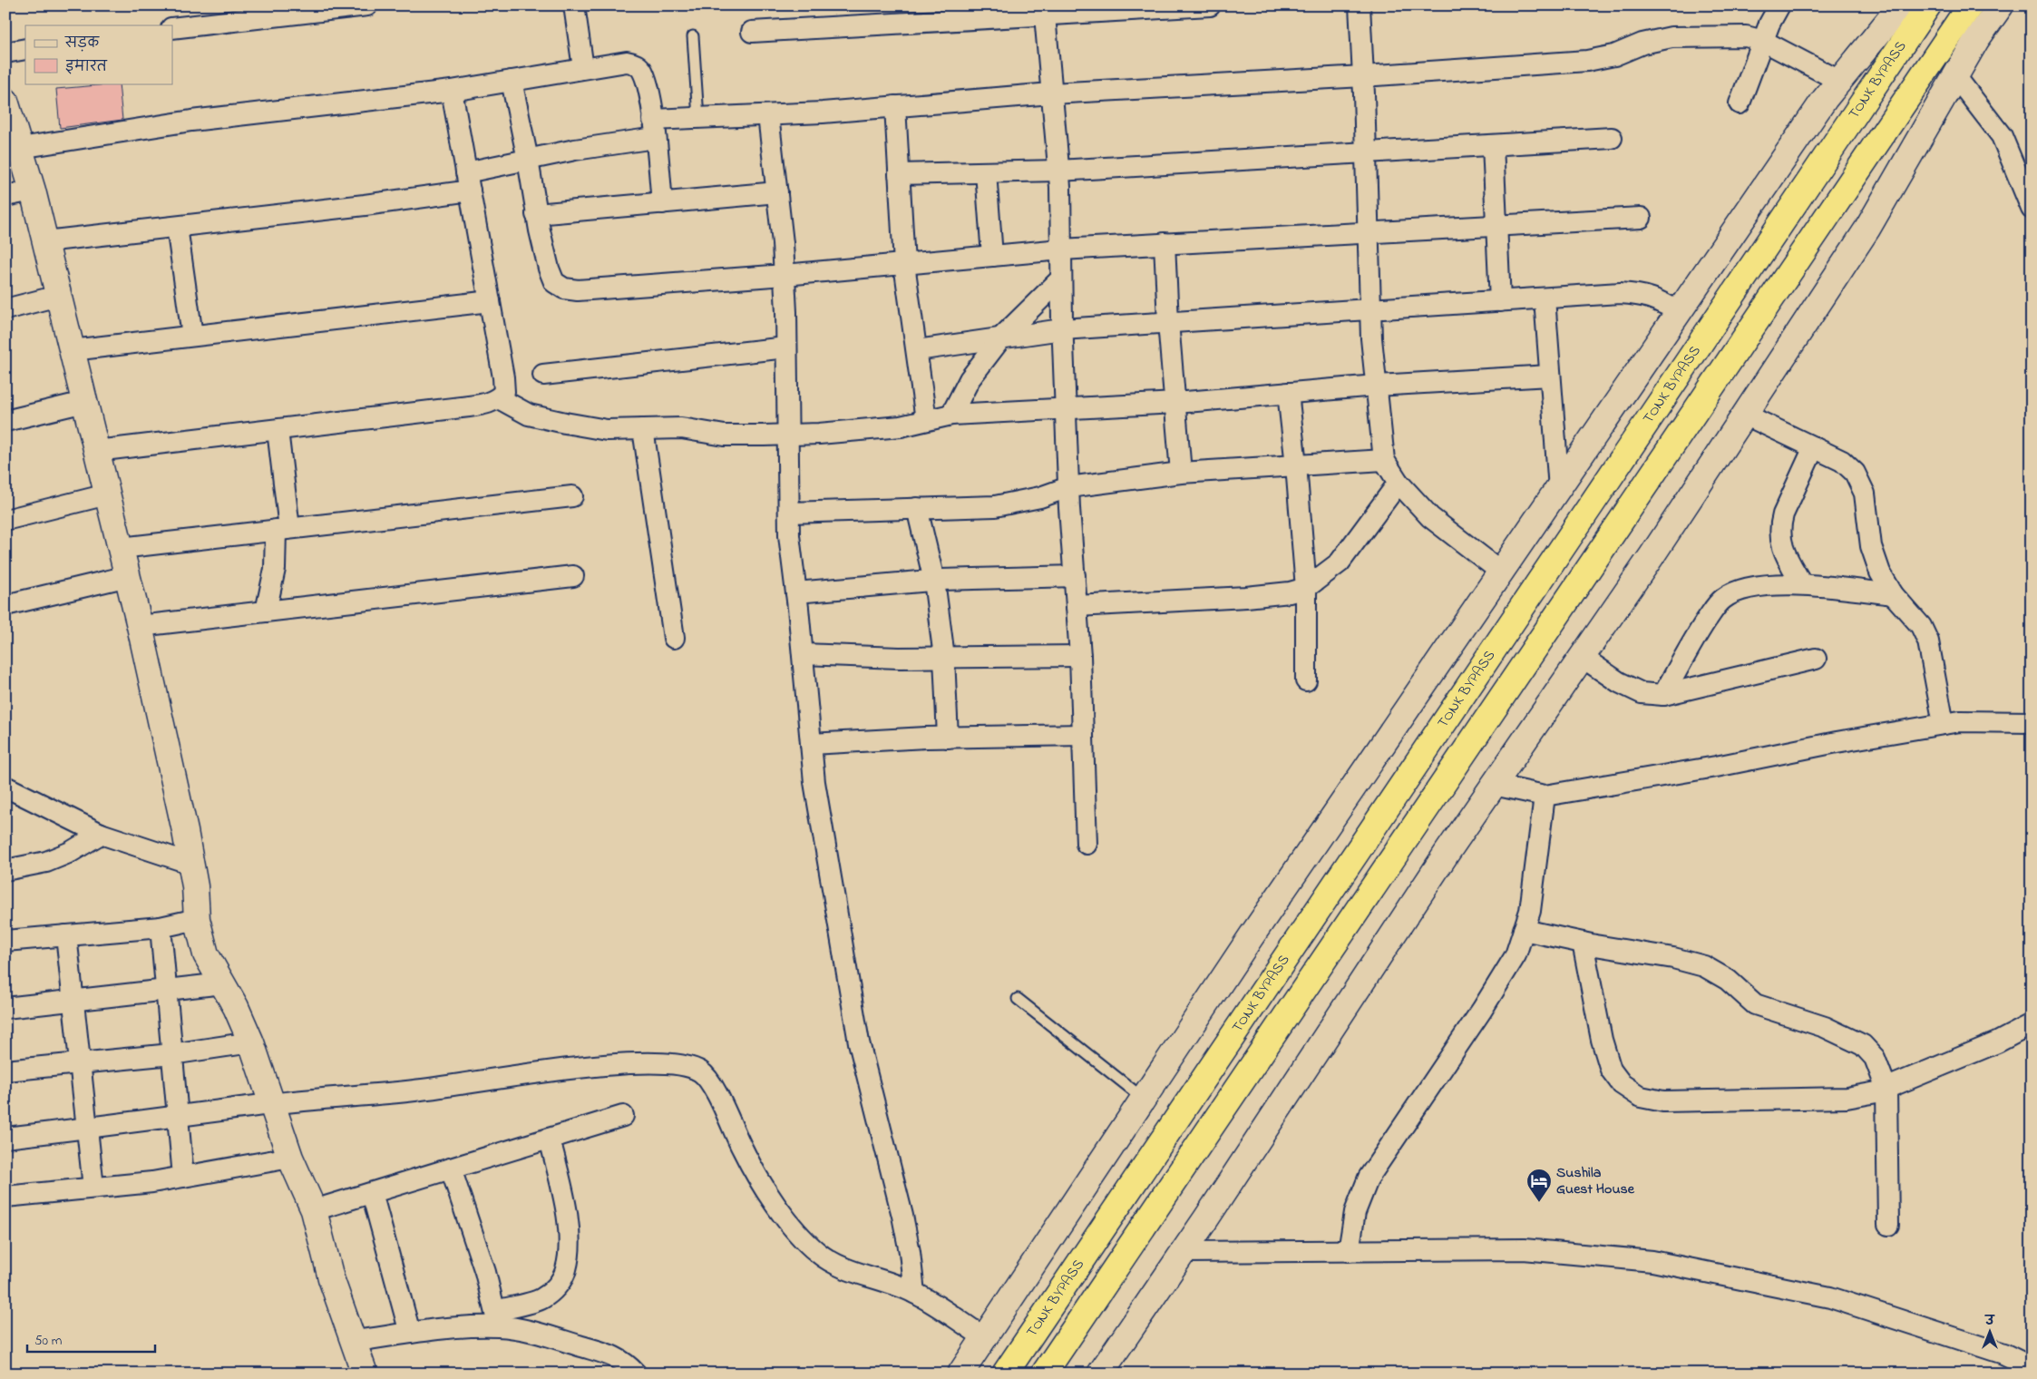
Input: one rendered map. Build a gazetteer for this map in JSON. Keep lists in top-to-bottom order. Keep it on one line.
{"streets":{"highway":["TONK BYPASS"]},"places":{"hotel":["Sushila Guest House"]},"legend":["सड़क","इमारत"],"scale_bar":"50 m","north":"top"}
